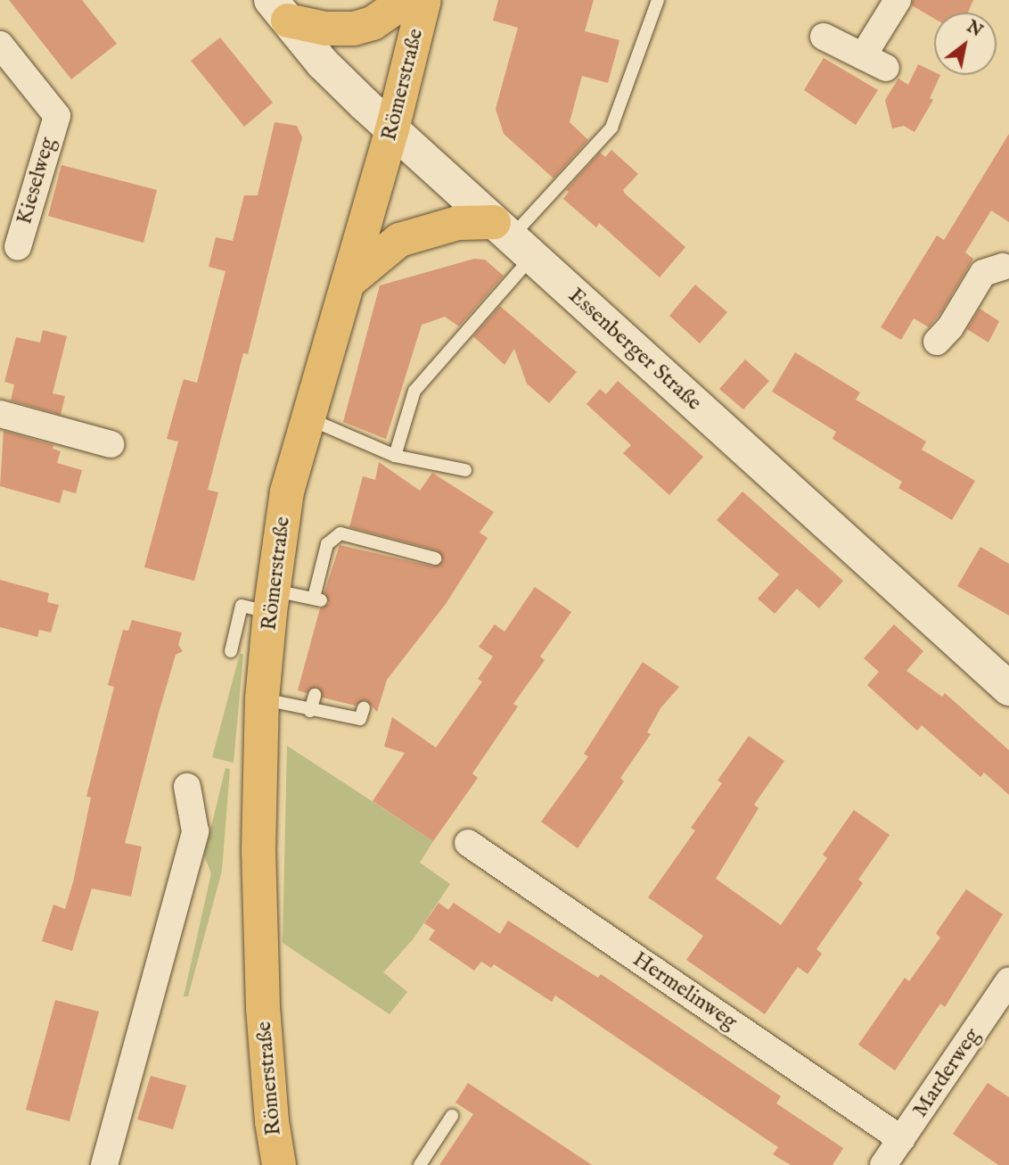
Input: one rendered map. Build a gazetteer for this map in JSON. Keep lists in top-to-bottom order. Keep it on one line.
{"streets":{"main road":["Römerstraße"],"street":["Kieselweg","Essenberger Straße","Hermelinweg","Marderweg"]},"crossings":[["Römerstraße","Essenberger Straße"],["Hermelinweg","Marderweg"]],"north":"top right"}
